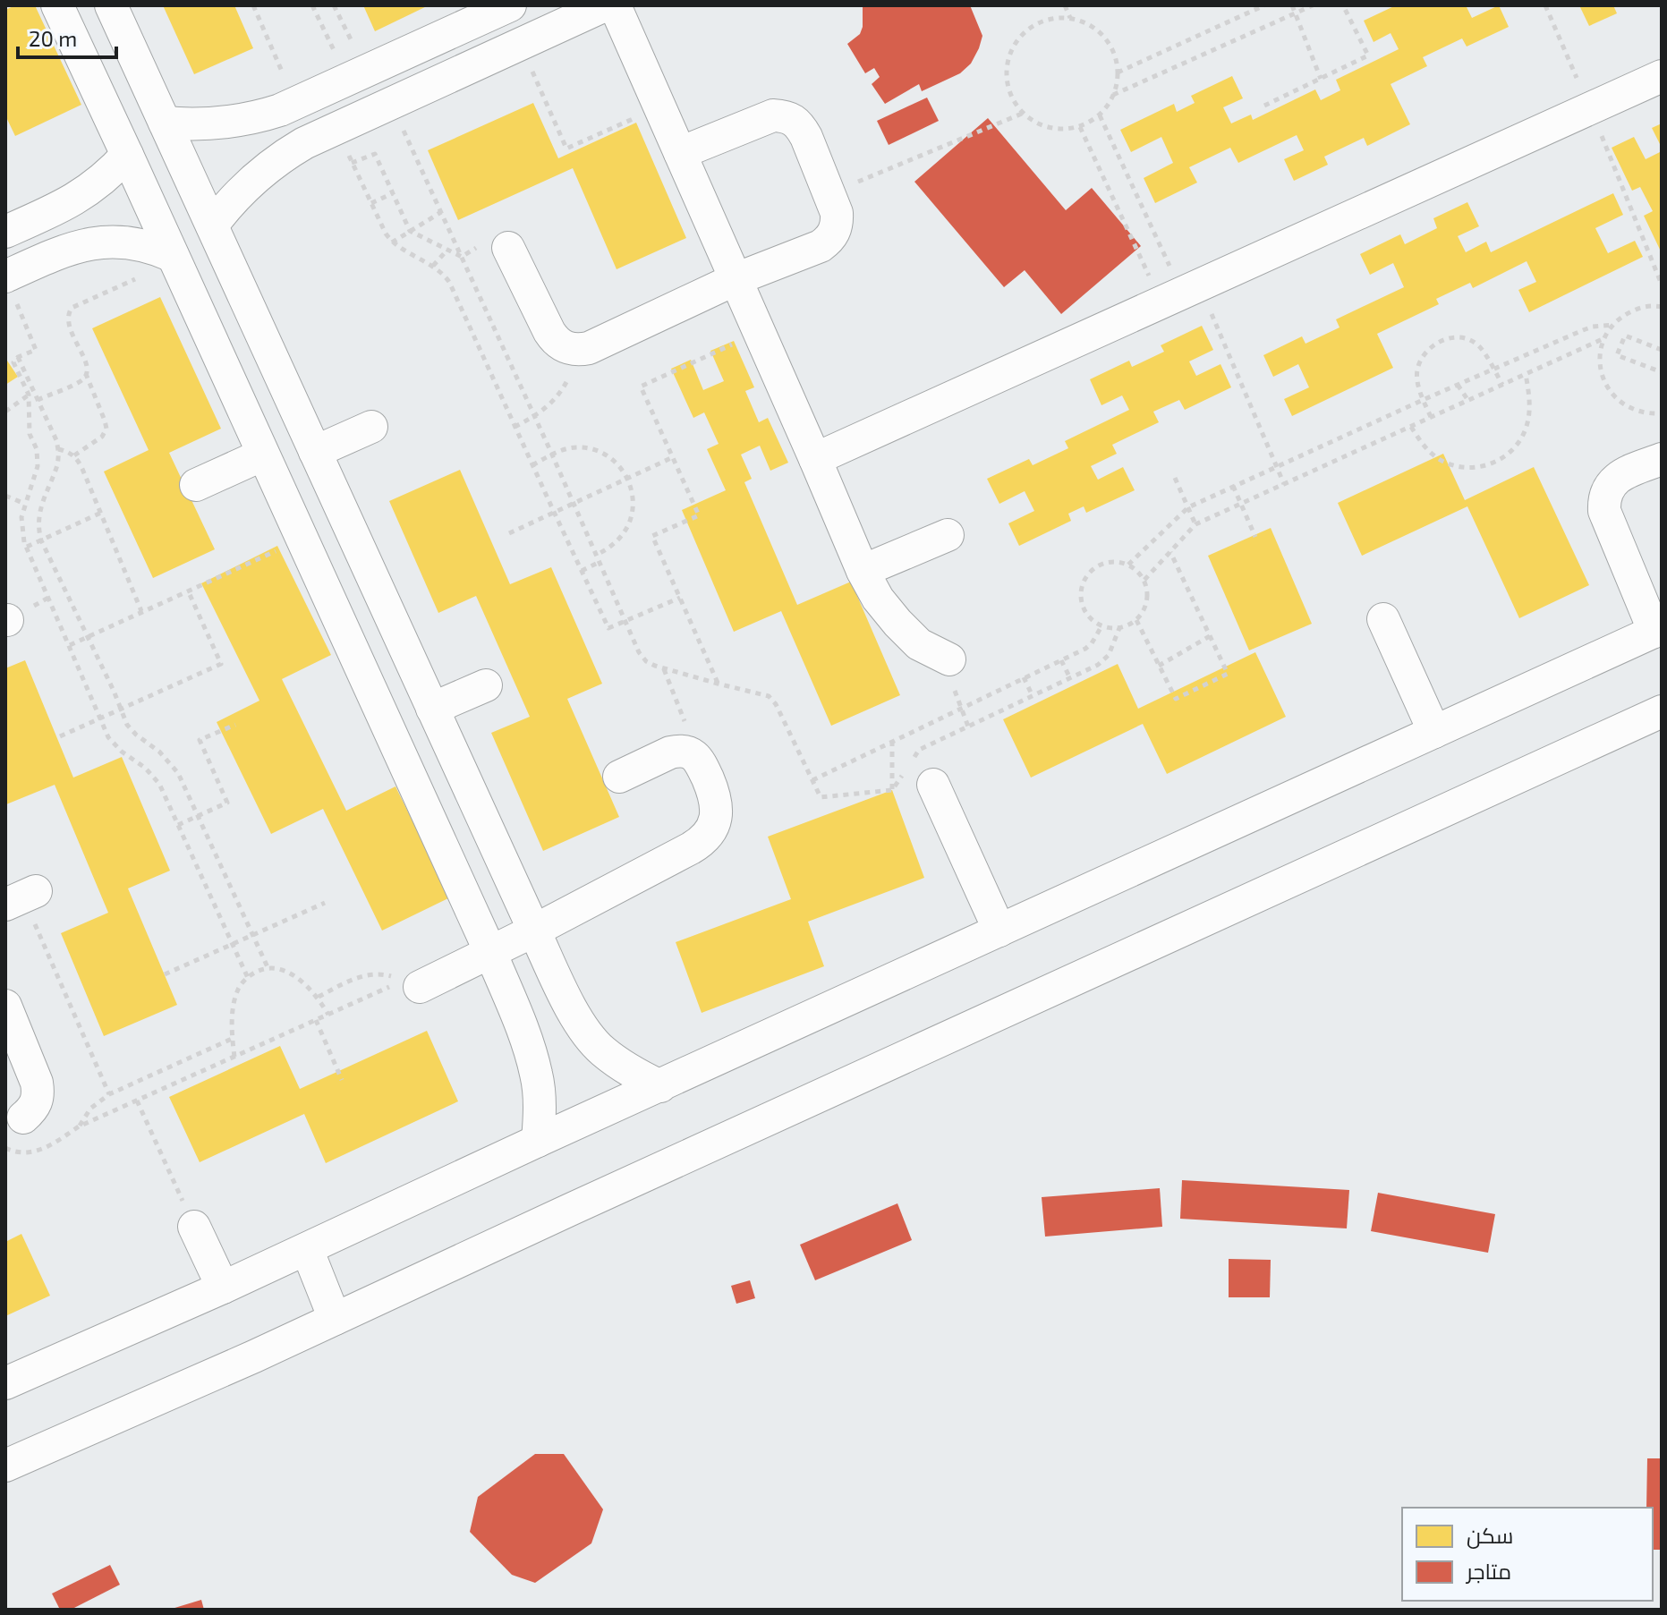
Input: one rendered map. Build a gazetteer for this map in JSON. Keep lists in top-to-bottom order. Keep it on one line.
{"legend":["سكن","متاجر"],"scale_bar":"20 m"}
